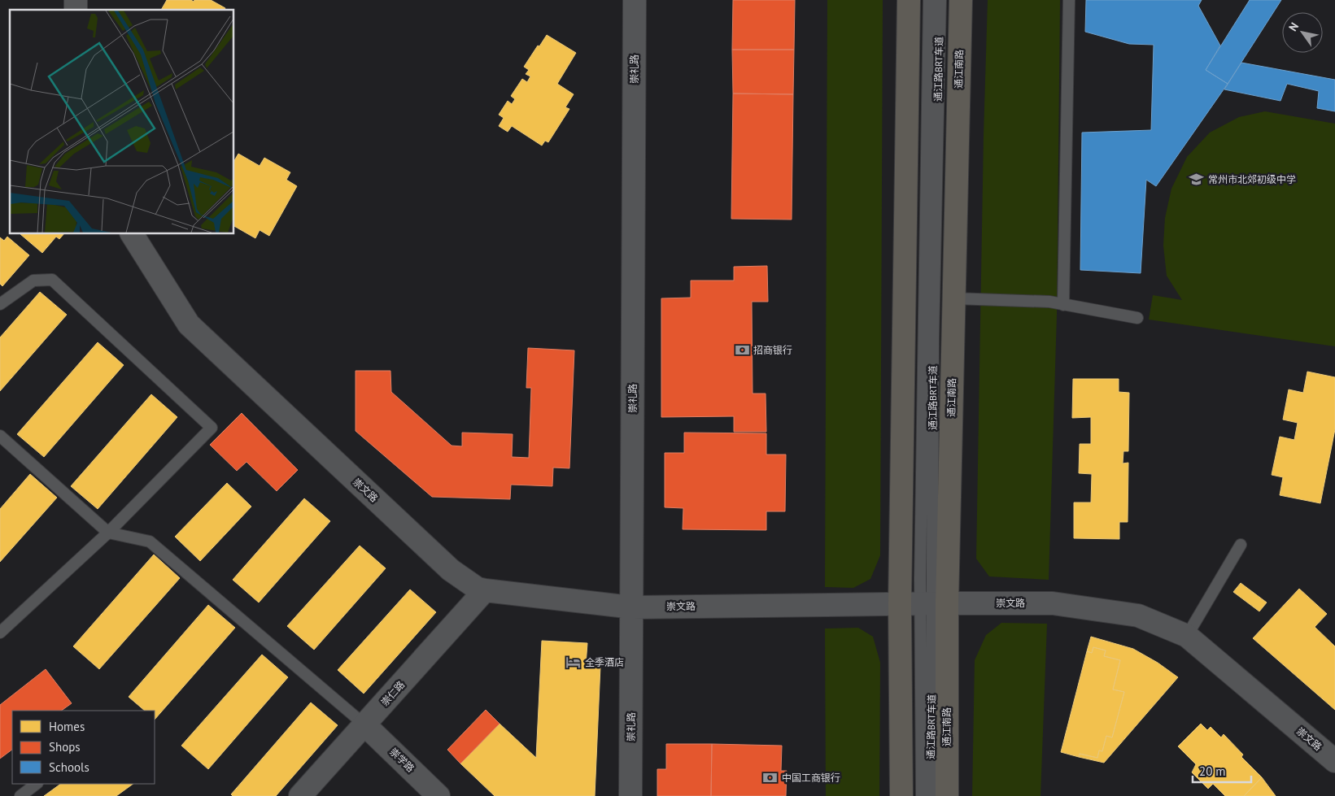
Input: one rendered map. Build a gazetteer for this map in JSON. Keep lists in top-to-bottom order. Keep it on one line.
{"streets":{"main road":["通江南路"],"street":["崇礼路","崇文路","崇仁路","崇学路"],"lane":["通江路BRT车道"]},"crossings":[["崇礼路","崇文路"],["通江路BRT车道","通江南路"],["通江路BRT车道","崇文路"],["通江南路","崇文路"],["崇文路","崇仁路"],["崇仁路","崇学路"]],"places":{"school or university":["常州市北郊初级中学"],"bank":["招商银行","中国工商银行"],"hotel":["全季酒店"]},"legend":["Homes","Shops","Schools"],"scale_bar":"20 m","north":"top left"}
